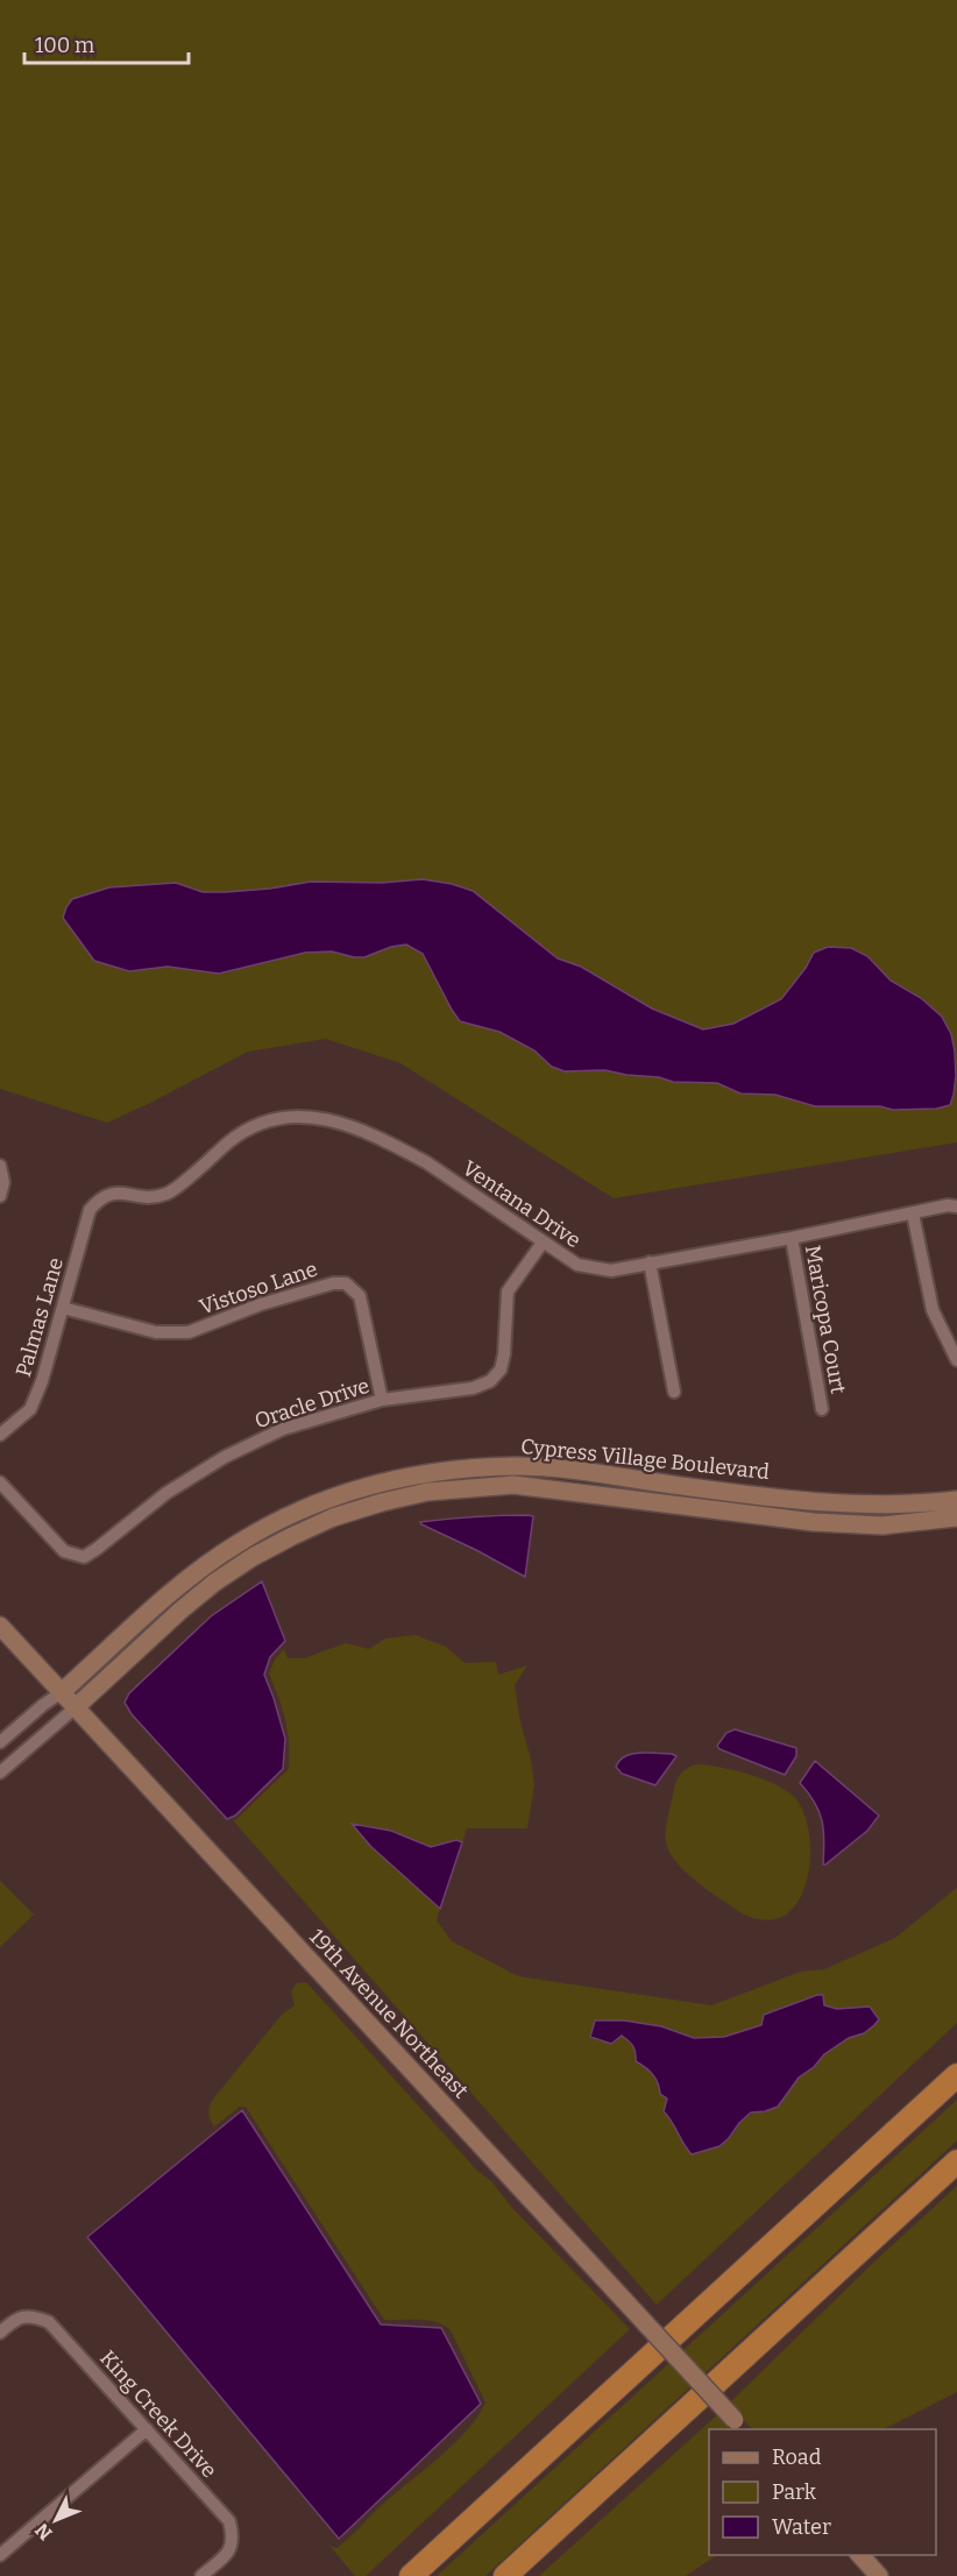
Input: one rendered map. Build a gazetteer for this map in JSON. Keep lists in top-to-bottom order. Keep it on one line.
{"streets":{"street":["Ventana Drive","Vistoso Lane","Palmas Lane","Maricopa Court","Oracle Drive","Cypress Village Boulevard","19th Avenue Northeast","King Creek Drive"]},"crossings":[["Ventana Drive","Palmas Lane"],["Ventana Drive","Maricopa Court"],["Ventana Drive","Oracle Drive"],["Vistoso Lane","Palmas Lane"],["Vistoso Lane","Oracle Drive"],["Cypress Village Boulevard","19th Avenue Northeast"]],"legend":["Road","Park","Water"],"scale_bar":"100 m","north":"bottom left"}
